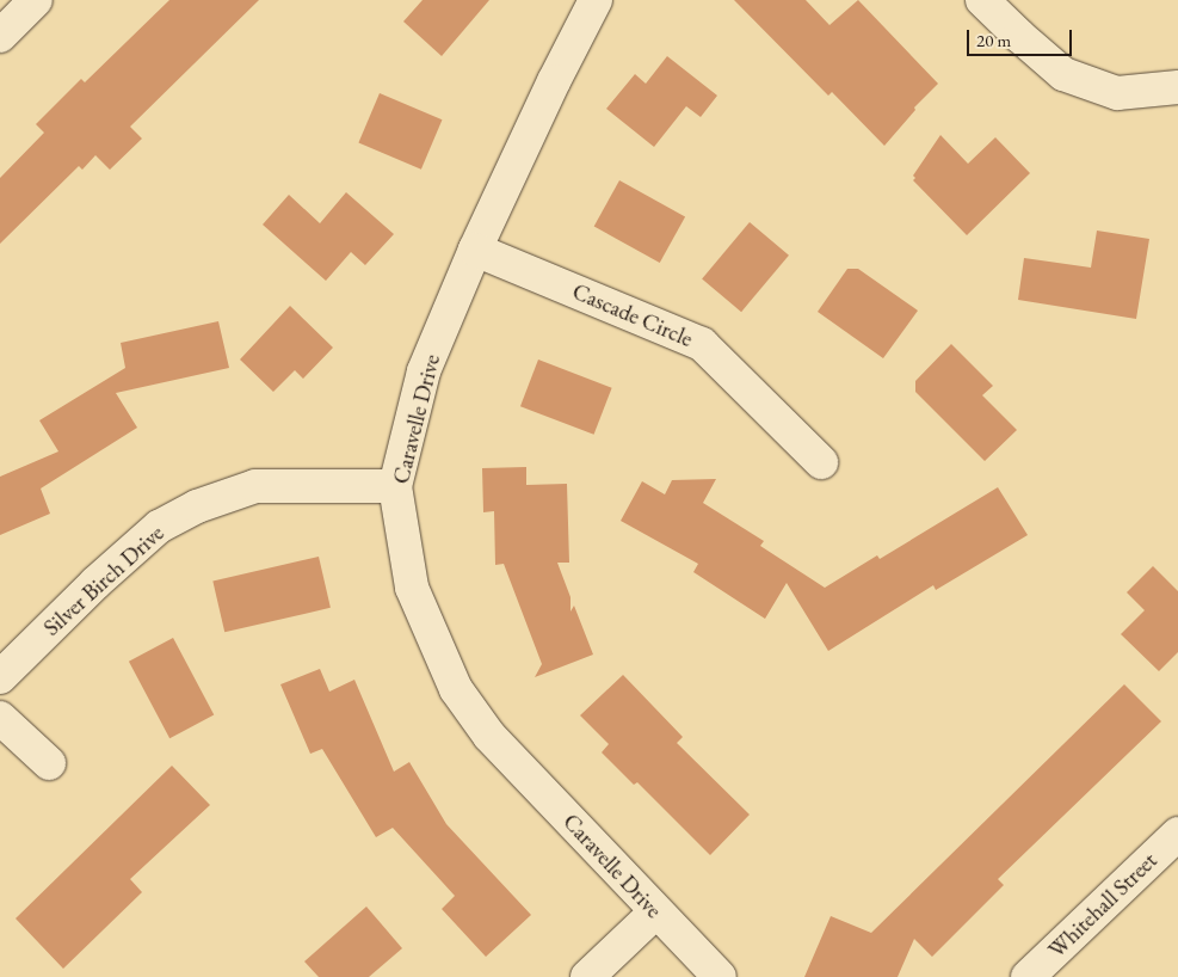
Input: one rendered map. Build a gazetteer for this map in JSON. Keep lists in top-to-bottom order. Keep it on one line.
{"streets":{"street":["Cascade Circle","Caravelle Drive","Silver Birch Drive","Whitehall Street"]},"crossings":[["Cascade Circle","Caravelle Drive"],["Caravelle Drive","Silver Birch Drive"]],"scale_bar":"20 m"}
